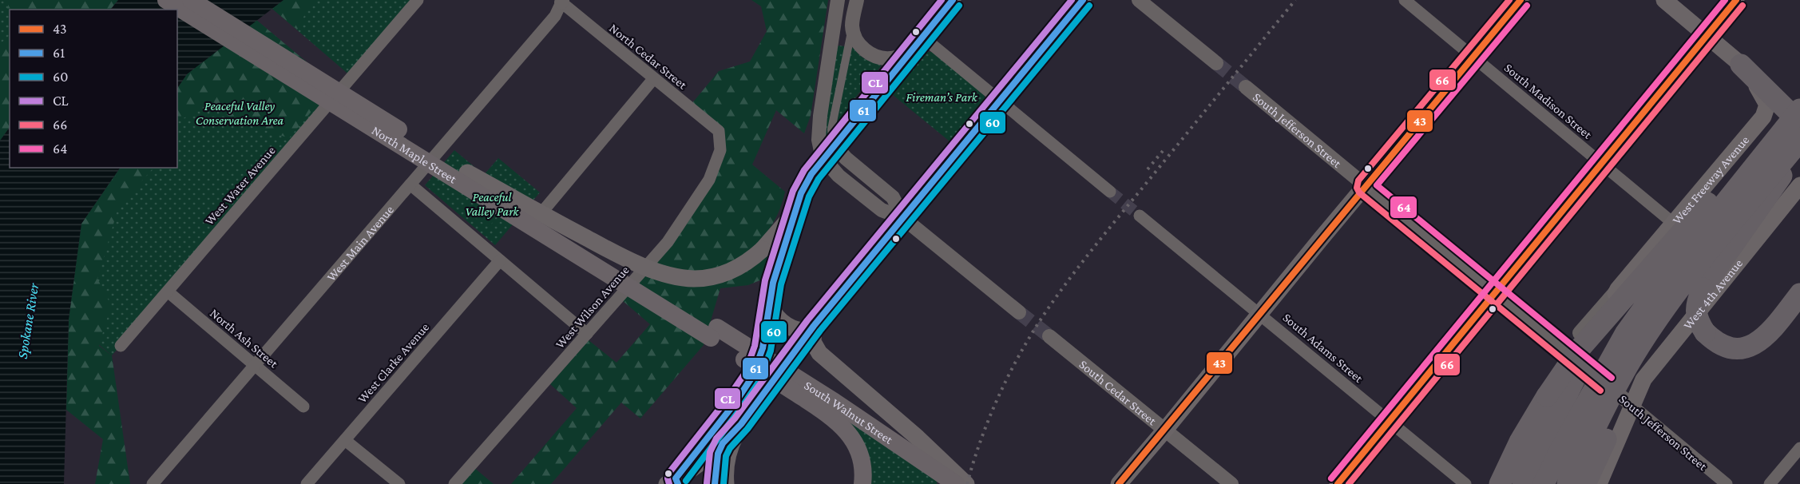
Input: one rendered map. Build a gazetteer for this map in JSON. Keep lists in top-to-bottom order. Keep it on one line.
{"streets":{"main road":["North Maple Street","West Freeway Avenue","West 4th Avenue","South Walnut Street"],"street":["North Cedar Street","South Madison Street","South Jefferson Street","West Water Avenue","West Main Avenue","West Wilson Avenue","North Ash Street","South Adams Street","West Clarke Avenue","South Cedar Street"]},"crossings":[["North Cedar Street","West Main Avenue"],["North Cedar Street","West Wilson Avenue"],["South Madison Street","West Freeway Avenue"],["South Jefferson Street","West Freeway Avenue"],["South Jefferson Street","West 4th Avenue"],["North Maple Street","South Walnut Street"],["West Water Avenue","North Ash Street"],["West Main Avenue","North Ash Street"]],"water":["Spokane River"],"parks":["Fireman’s Park","Peaceful Valley Conservation Area","Peaceful Valley Park"],"lines":["transit line 43","transit line 61","transit line CL","transit line 66","transit line 64","transit line 60"],"legend":["43","61","60","CL","66","64"]}
